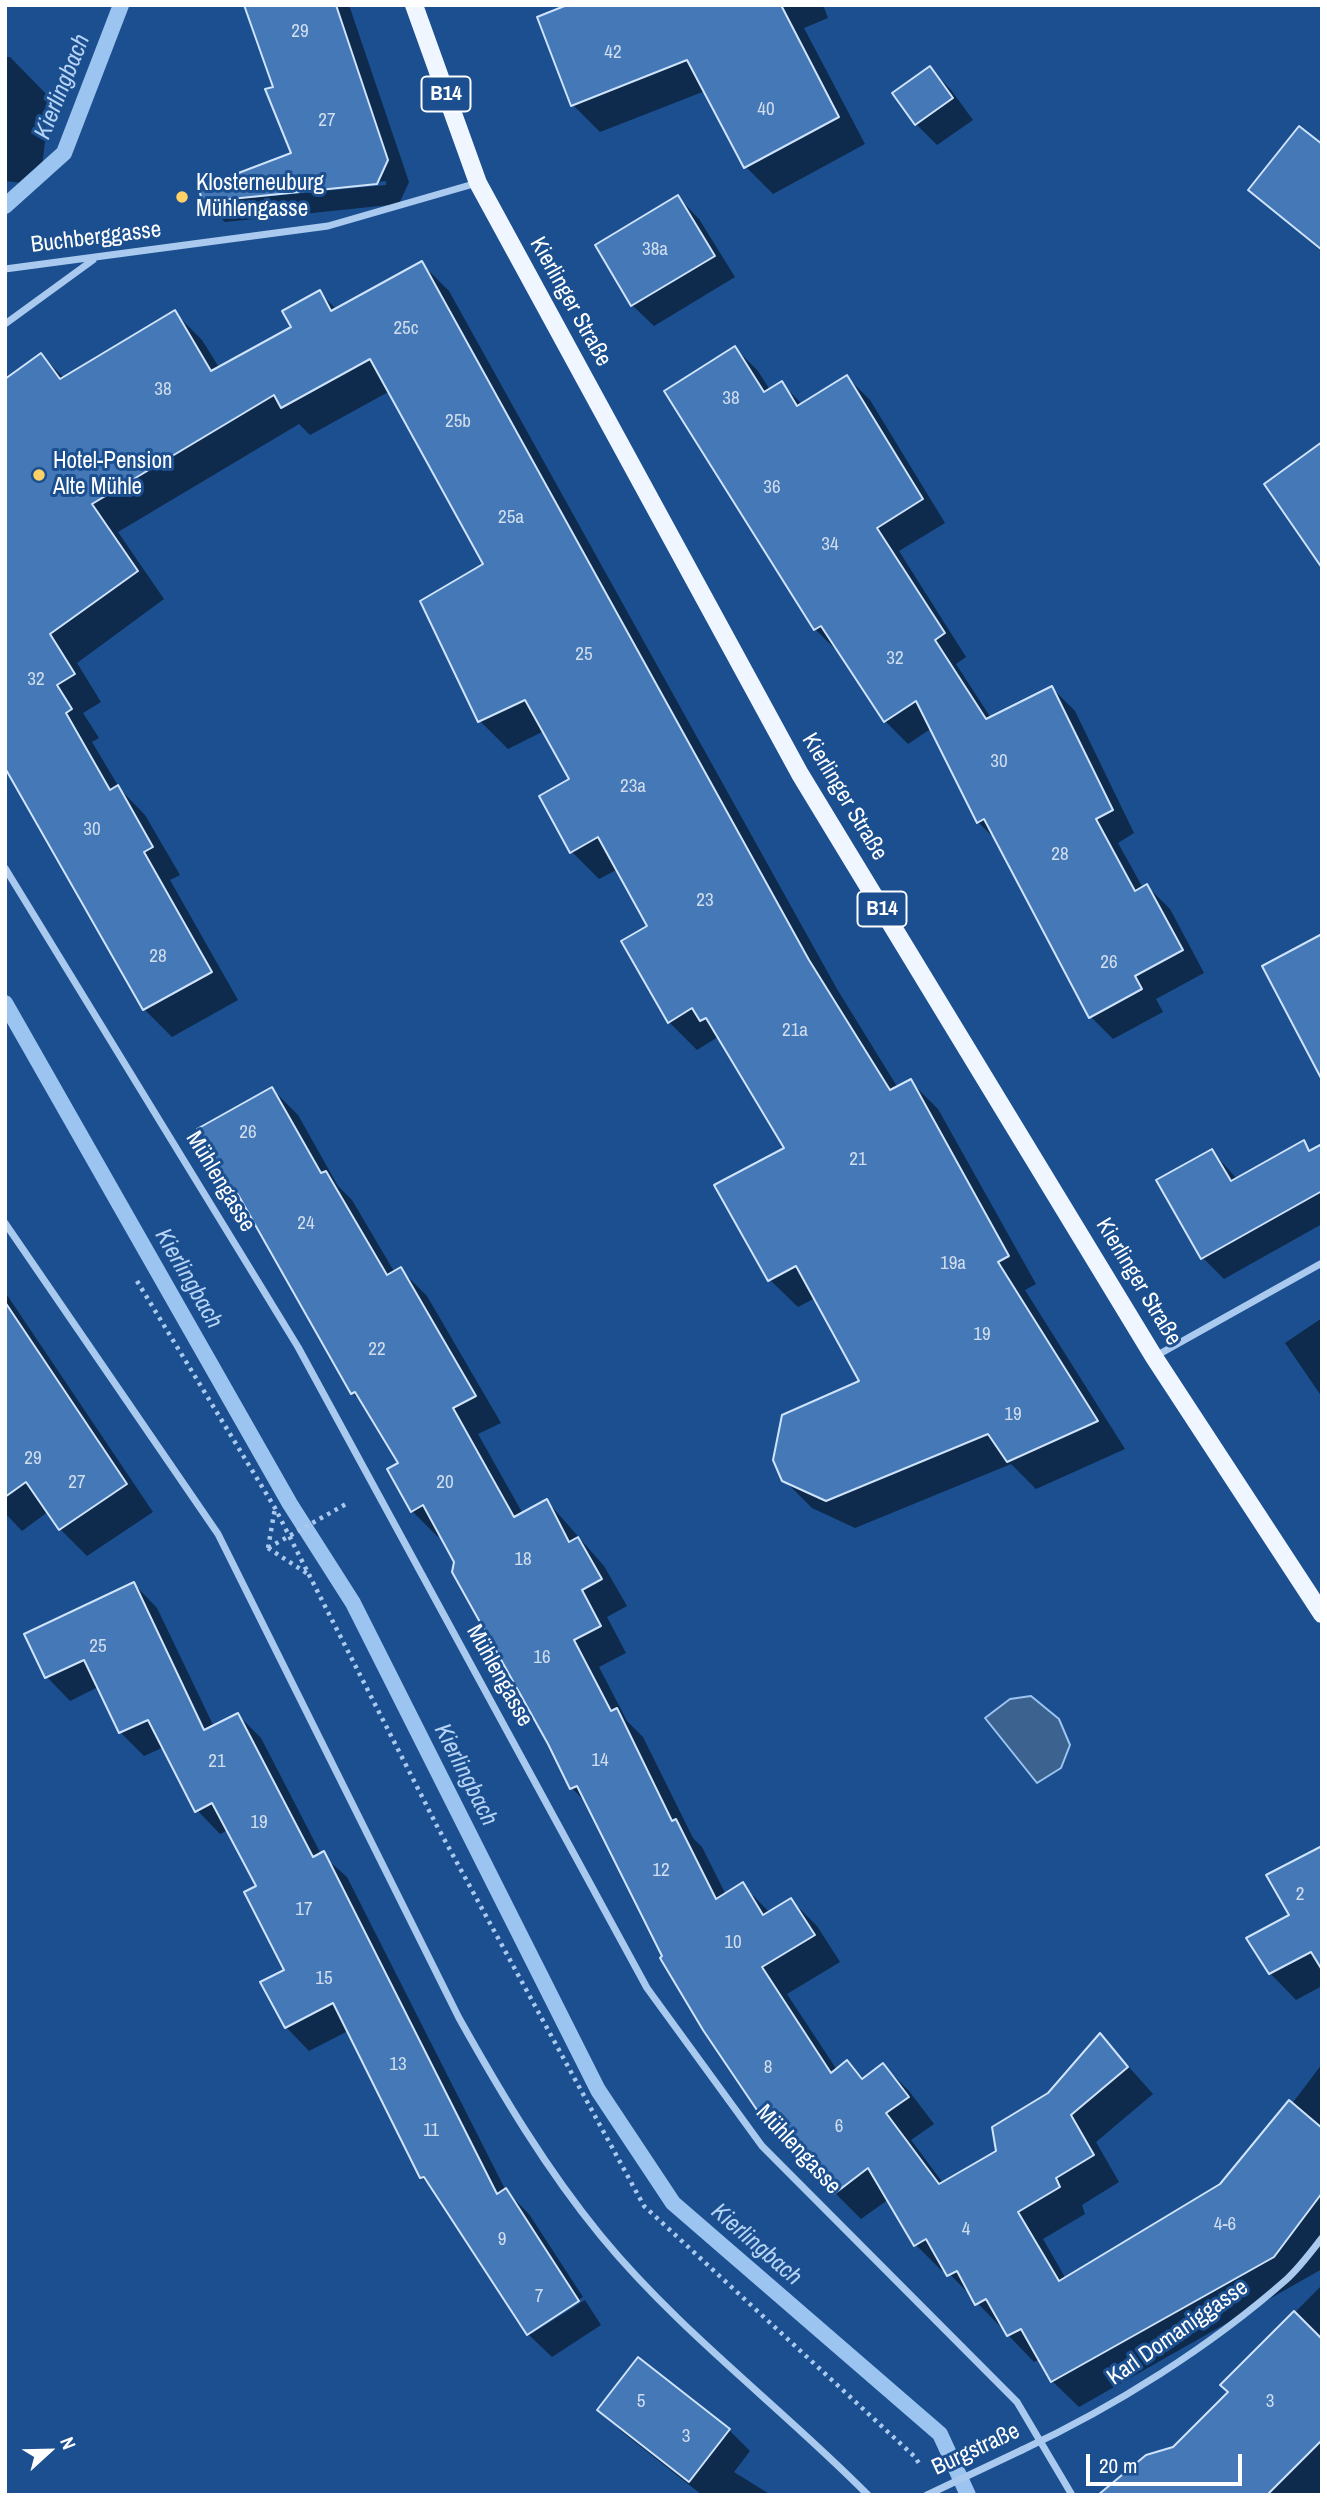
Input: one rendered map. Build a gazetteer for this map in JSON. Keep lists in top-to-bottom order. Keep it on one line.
{"streets":{"main road":["B14","Kierlinger Straße"],"street":["Buchberggasse","Mühlengasse","Karl Domaniggasse","Burgstraße"]},"crossings":[["Buchberggasse","Kierlinger Straße"],["Mühlengasse","Karl Domaniggasse"],["Mühlengasse","Burgstraße"],["Karl Domaniggasse","Burgstraße"]],"water":["Kierlingbach"],"places":["Klosterneuburg Mühlengasse","Hotel-Pension Alte Mühle"],"house_numbers":["29","42","40","27","38a","25c","38","38","25b","36","25a","34","25","32","32","30","23a","30","28","23","28","26","21a","26","21","24","19a","19","22","19","29","27","20","18","25","16","14","21","19","12","2","17","10","15","13","8","6","11","4-6","4","9","7","5","3","3"],"scale_bar":"20 m","north":"right"}
